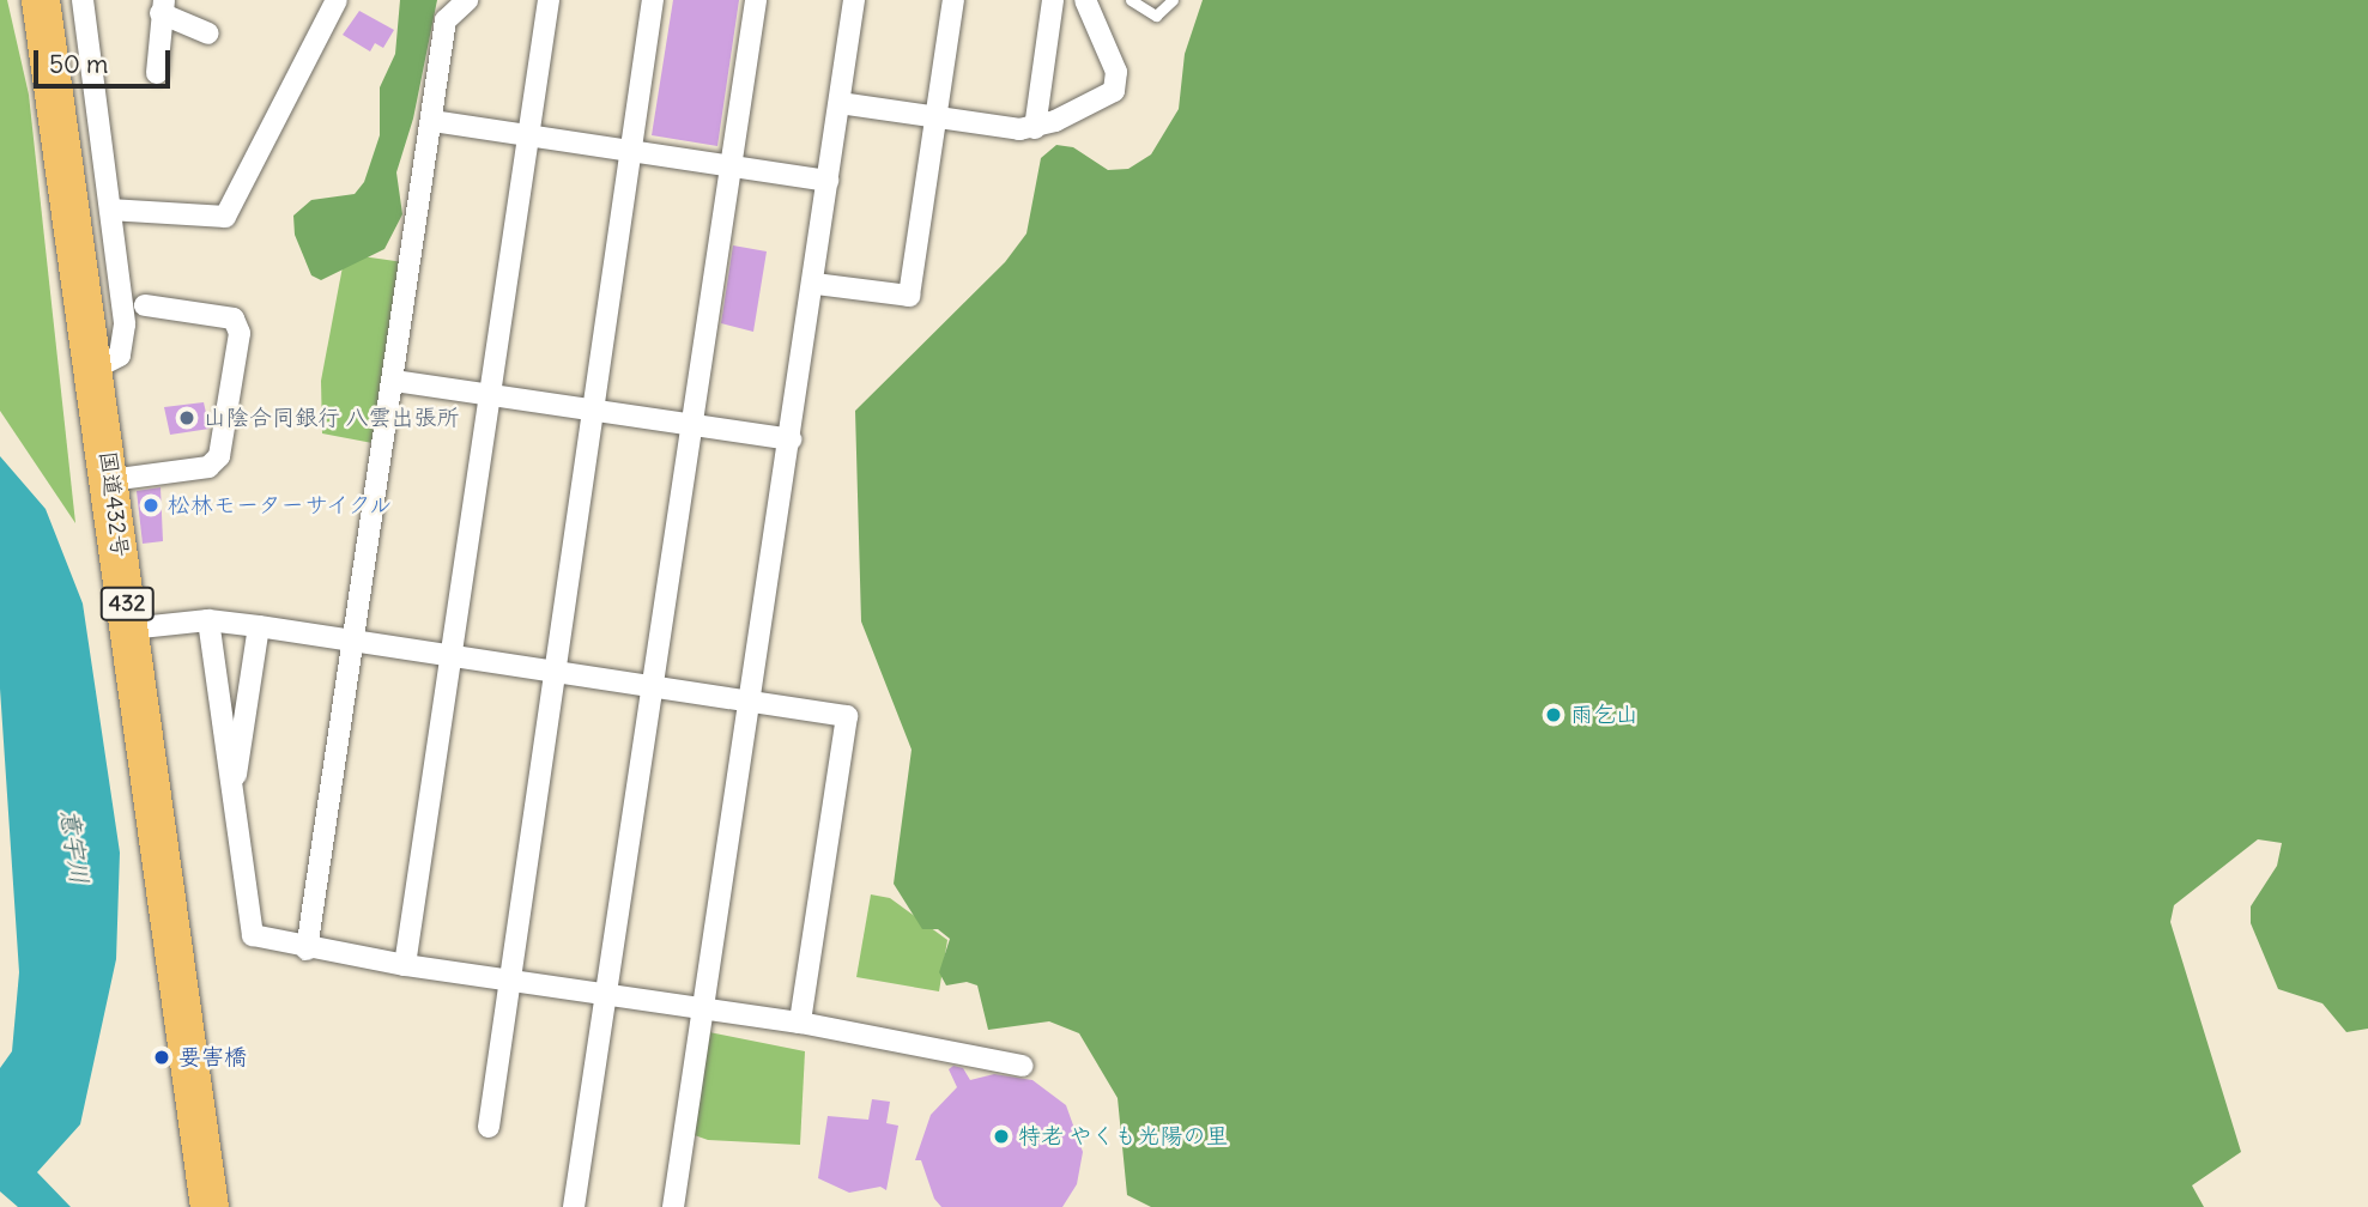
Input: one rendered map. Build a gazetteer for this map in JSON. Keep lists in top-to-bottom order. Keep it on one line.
{"streets":{"highway":["国道432号","432"]},"water":["意宇川"],"places":["山陰合同銀行 八雲出張所","松林モーターサイクル","雨乞山","要害橋","特老 やくも光陽の里"],"scale_bar":"50 m"}
